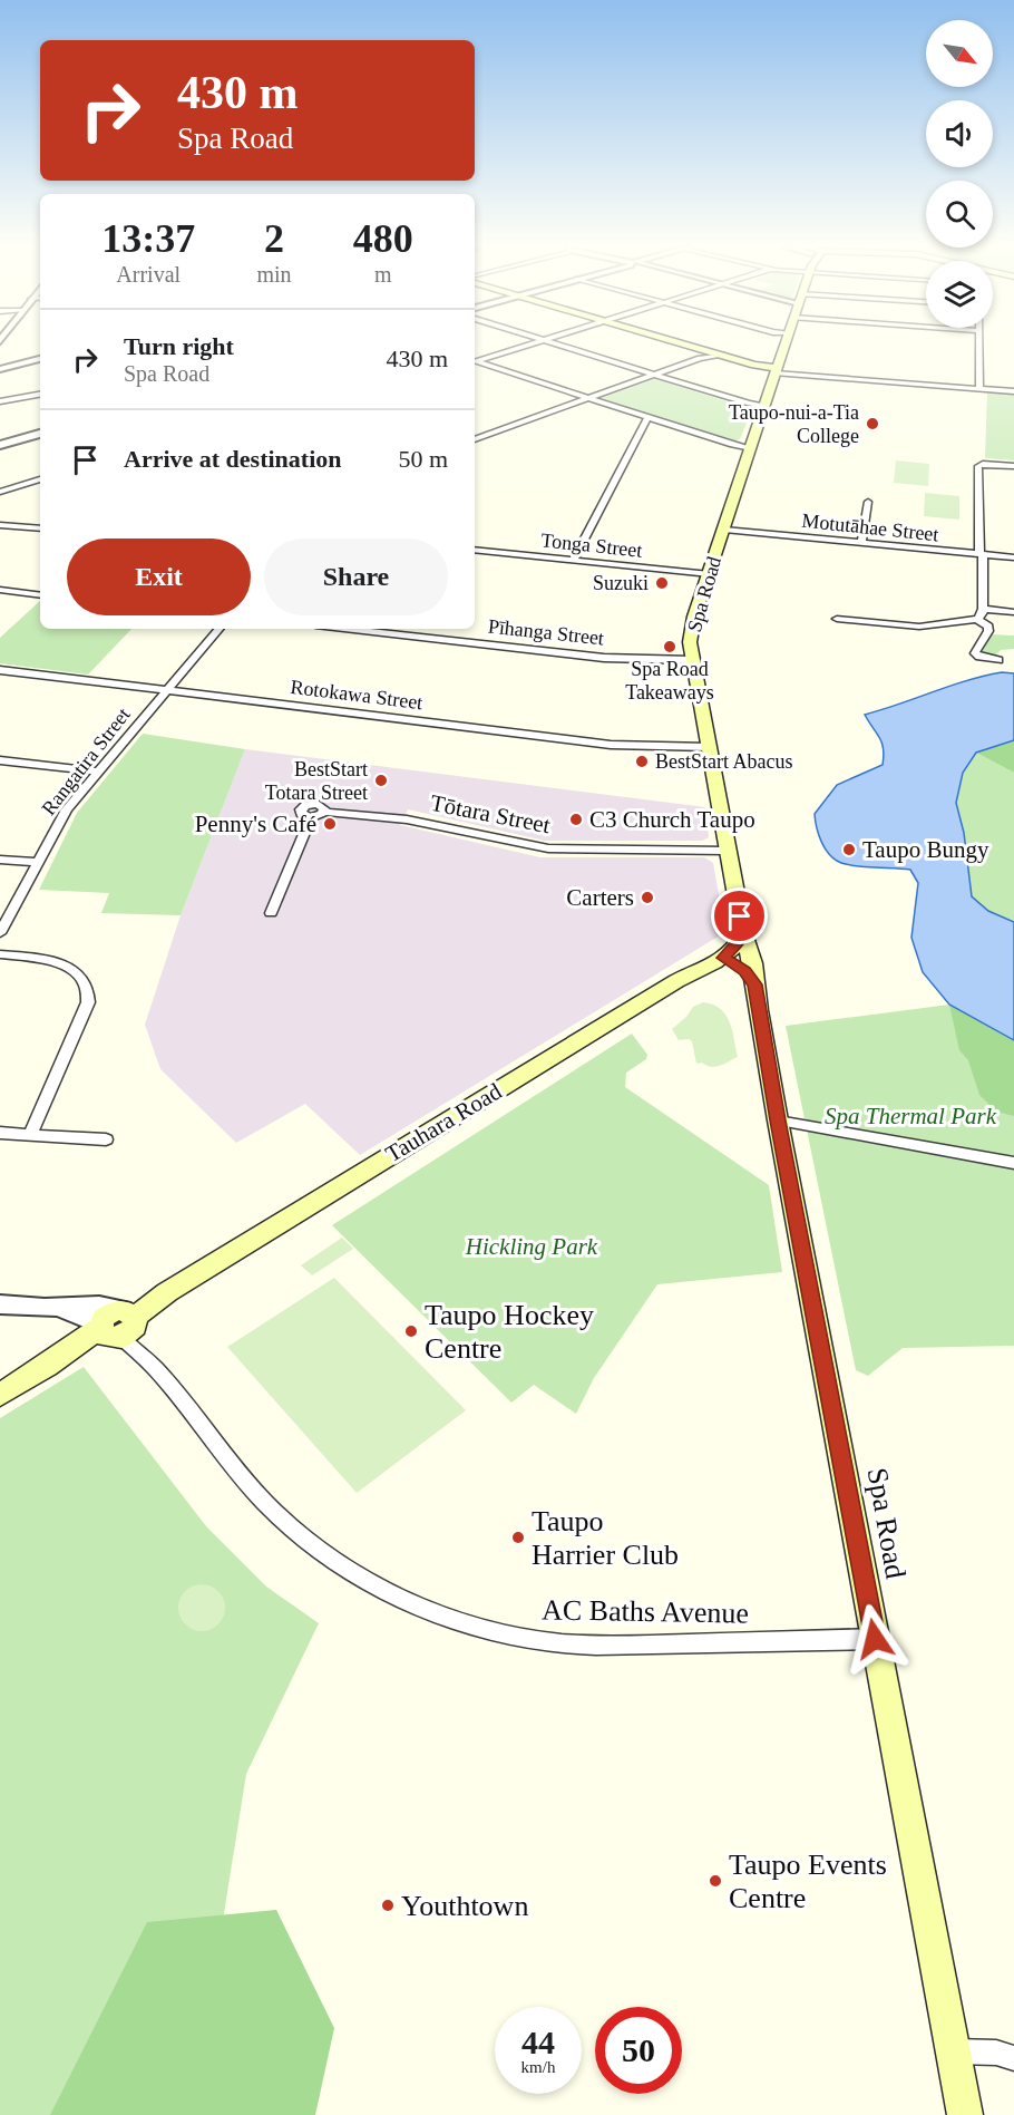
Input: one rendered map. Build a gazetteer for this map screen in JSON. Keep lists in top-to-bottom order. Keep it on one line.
{"streets":{"main road":["Spa Road","Tauhara Road"],"street":["Motutāhae Street","Tonga Street","Pīhanga Street","Rotokawa Street","Rangatira Street","Tōtara Street","AC Baths Avenue"]},"crossings":[["Motutāhae Street","Spa Road"],["Tonga Street","Spa Road"],["Spa Road","Pīhanga Street"],["Spa Road","Rotokawa Street"],["Spa Road","Tōtara Street"],["Spa Road","AC Baths Avenue"],["Rotokawa Street","Rangatira Street"],["Tauhara Road","AC Baths Avenue"]],"parks":["Spa Thermal Park","Hickling Park"],"places":["Taupo-nui-a-Tia College","Suzuki","Spa Road Takeaways","BestStart Abacus","BestStart Totara Street","C3 Church Taupo","Penny's Café","Taupo Bungy","Carters","Taupo Hockey Centre","Taupo Harrier Club","Taupo Events Centre","Youthtown"],"north":"bottom right","page":{"turn":["430 m","Spa Road"],"eta":["13:37","Arrival","2","min","480","m"],"list":[{"name":"Turn right","note":"Spa Road","value":"430 m"},{"name":"Arrive at destination","value":"50 m"}],"buttons":["Exit","Share"],"speed":"44 km/h","limit":"50"}}
